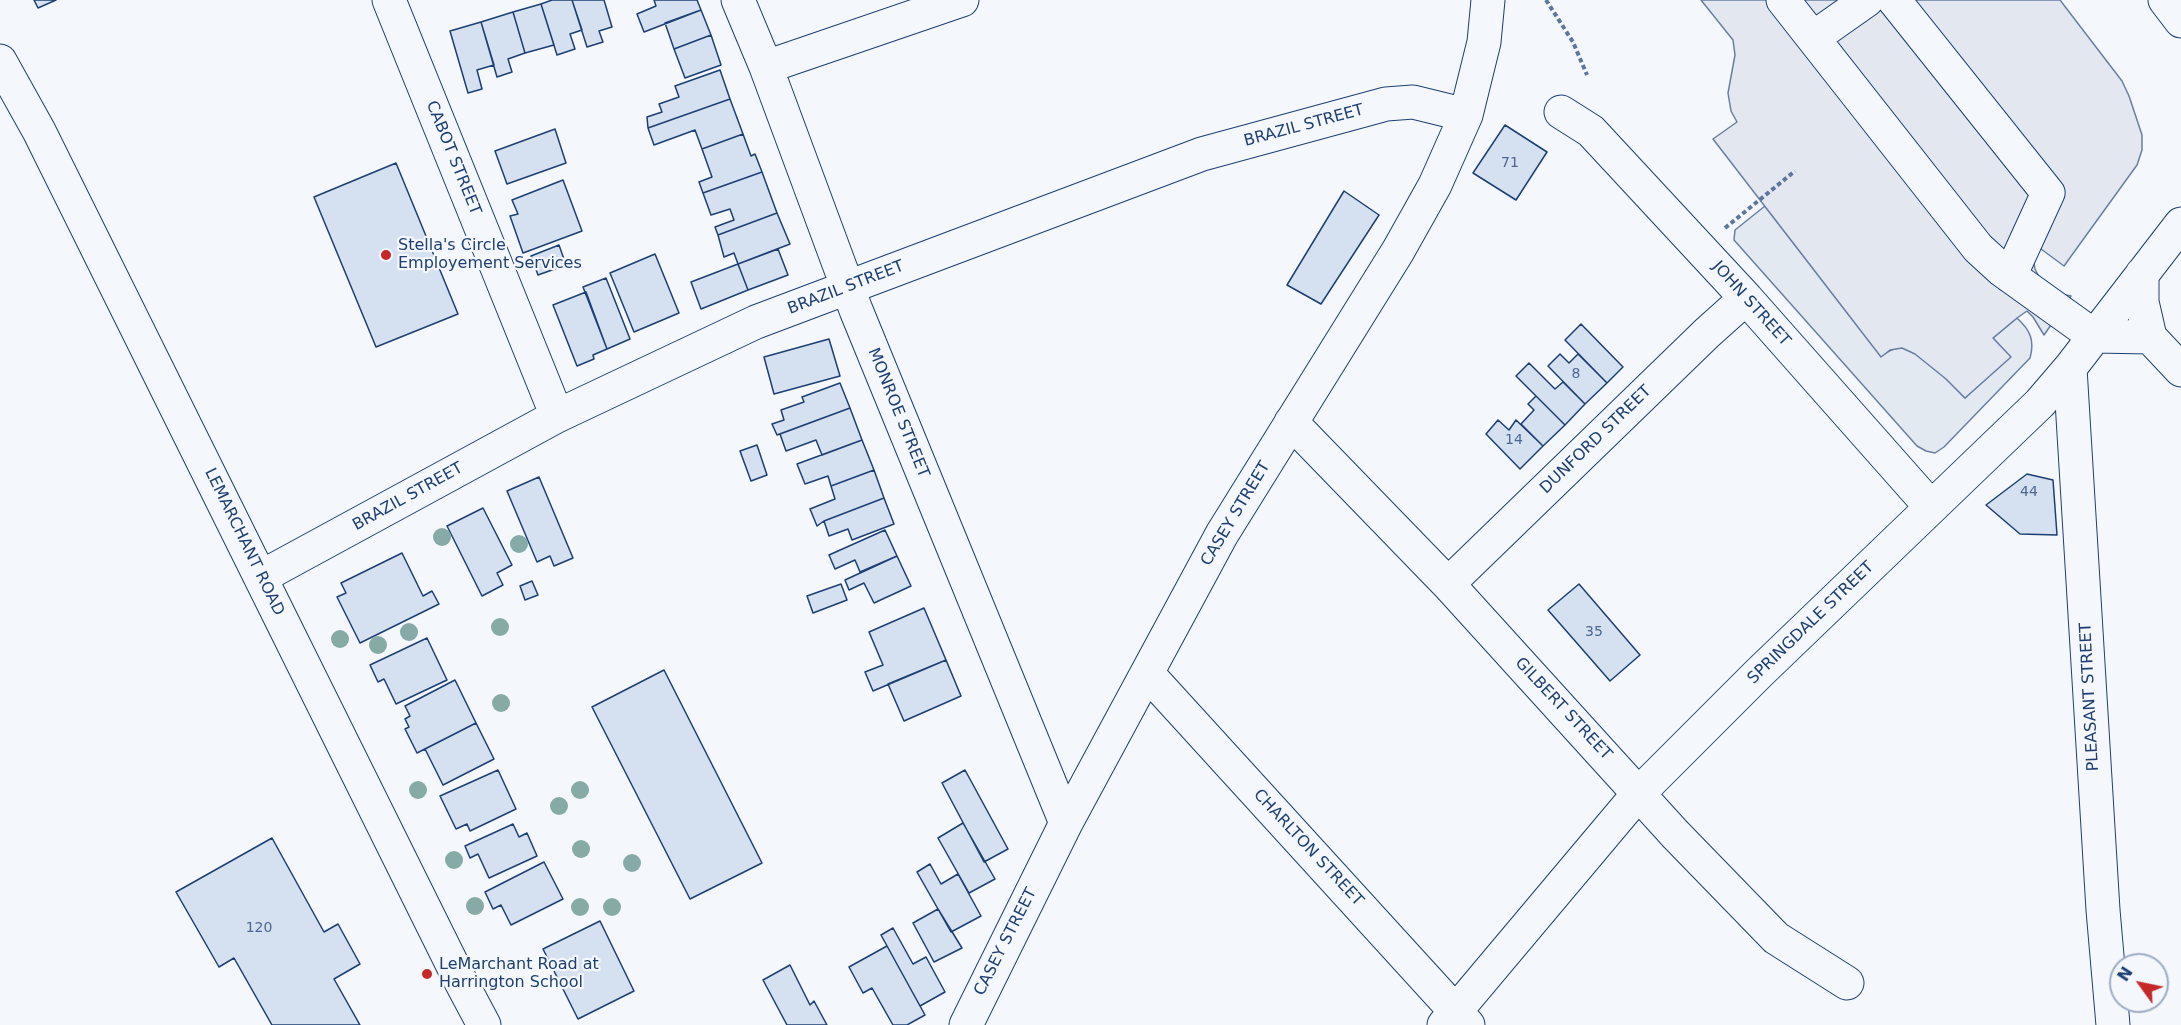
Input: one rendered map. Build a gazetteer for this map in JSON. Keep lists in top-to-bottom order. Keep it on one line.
{"streets":{"street":["BRAZIL STREET","CABOT STREET","JOHN STREET","MONROE STREET","DUNFORD STREET","CASEY STREET","LEMARCHANT ROAD","SPRINGDALE STREET","PLEASANT STREET","GILBERT STREET","CHARLTON STREET"]},"crossings":[["BRAZIL STREET","CABOT STREET"],["BRAZIL STREET","MONROE STREET"],["BRAZIL STREET","CASEY STREET"],["BRAZIL STREET","LEMARCHANT ROAD"],["JOHN STREET","DUNFORD STREET"],["JOHN STREET","SPRINGDALE STREET"],["MONROE STREET","CASEY STREET"],["DUNFORD STREET","GILBERT STREET"],["CASEY STREET","GILBERT STREET"],["CASEY STREET","CHARLTON STREET"],["SPRINGDALE STREET","PLEASANT STREET"],["SPRINGDALE STREET","GILBERT STREET"],["SPRINGDALE STREET","CHARLTON STREET"]],"places":["Stella's Circle Employement Services","LeMarchant Road at Harrington School"],"house_numbers":["71","8","14","44","35","120"],"north":"top left"}
